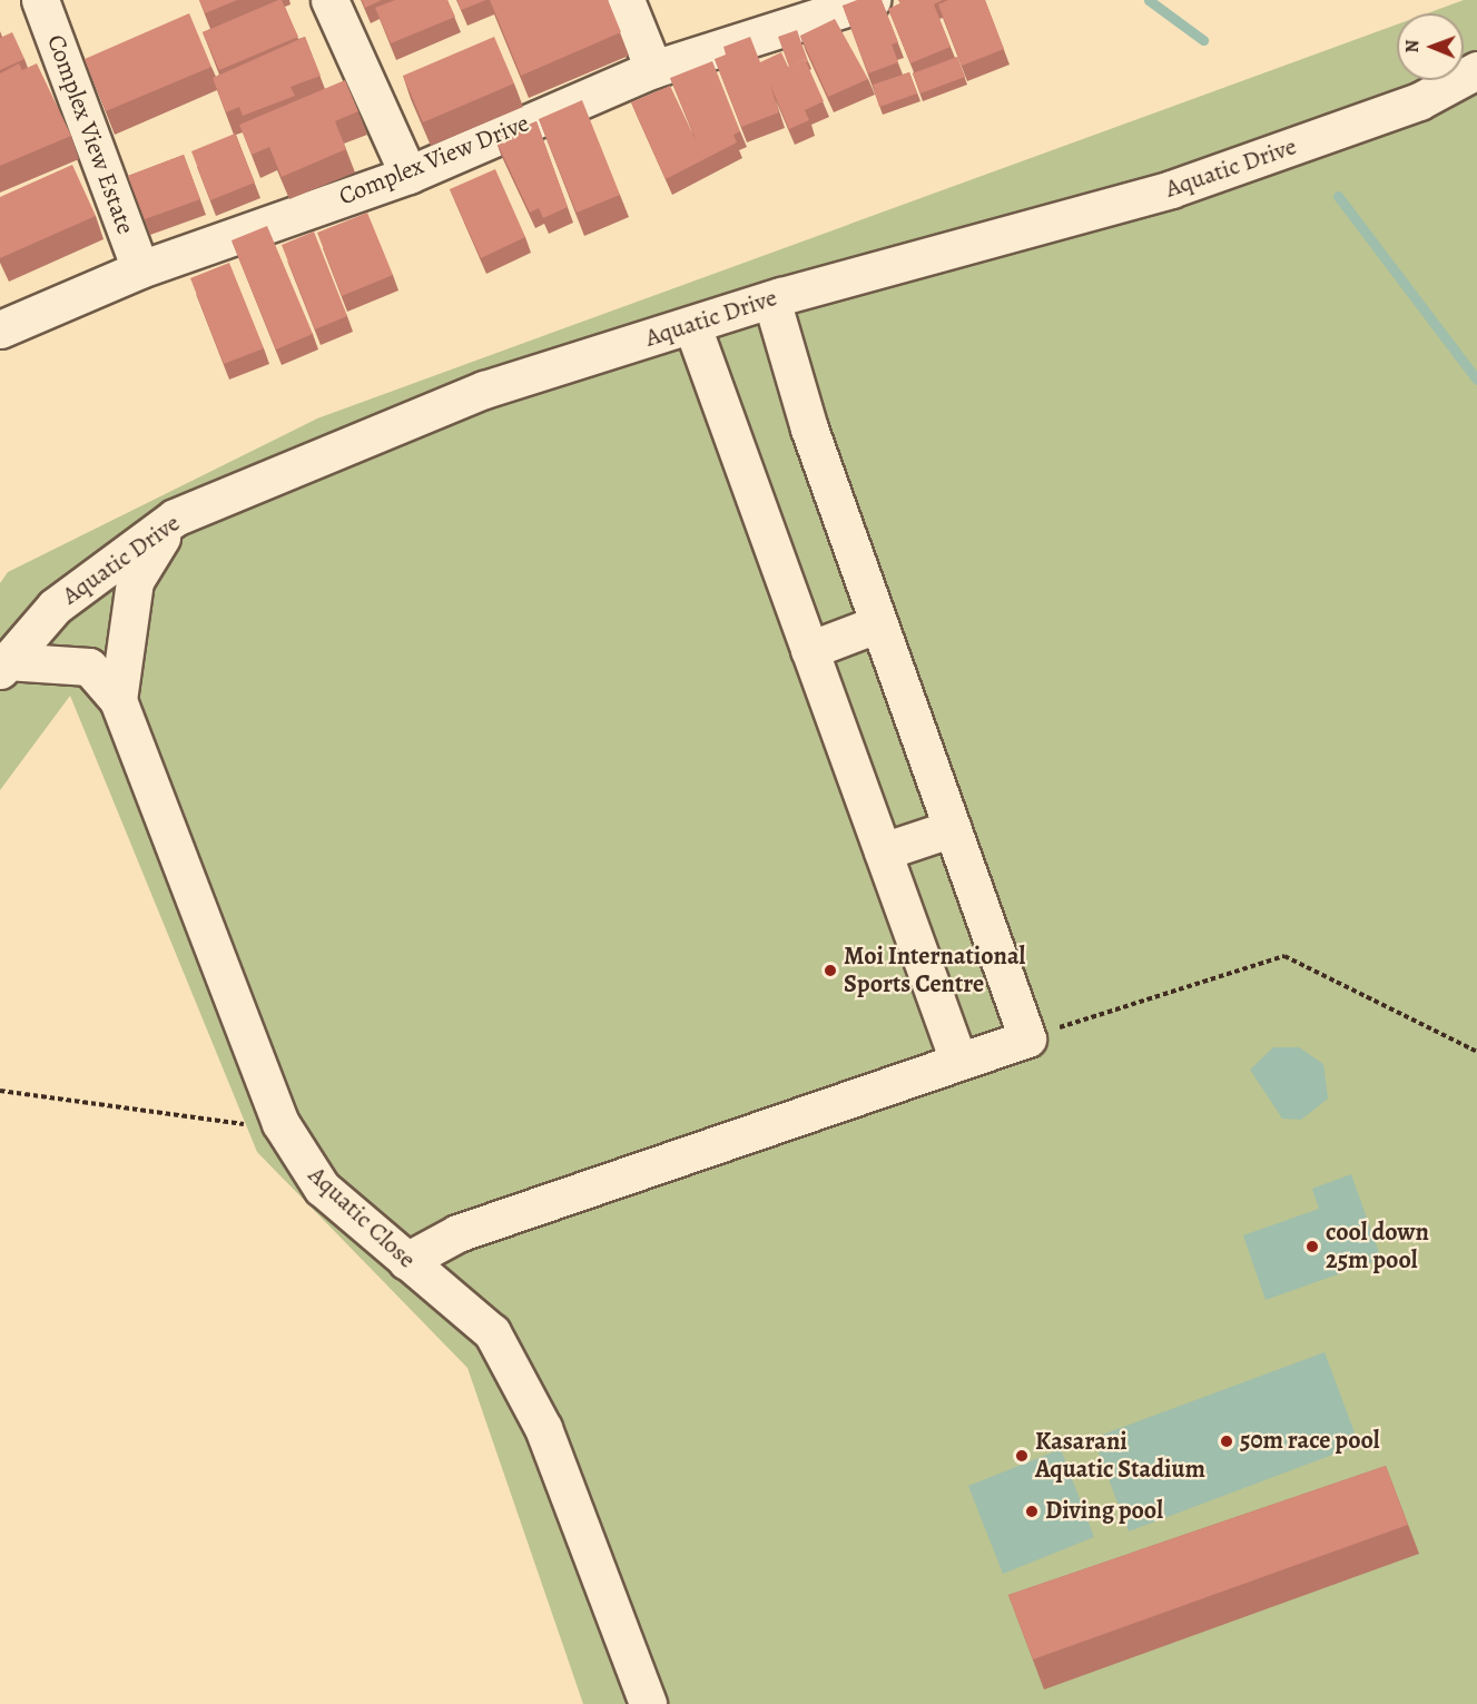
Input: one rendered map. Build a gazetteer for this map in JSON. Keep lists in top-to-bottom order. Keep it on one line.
{"streets":{"street":["Complex View Estate","Complex View Drive","Aquatic Drive","Aquatic Close"]},"crossings":[["Complex View Estate","Complex View Drive"],["Aquatic Drive","Aquatic Close"]],"places":["Moi International Sports Centre","cool down 25m pool","50m race pool","Kasarani Aquatic Stadium","Diving pool"],"north":"left"}
